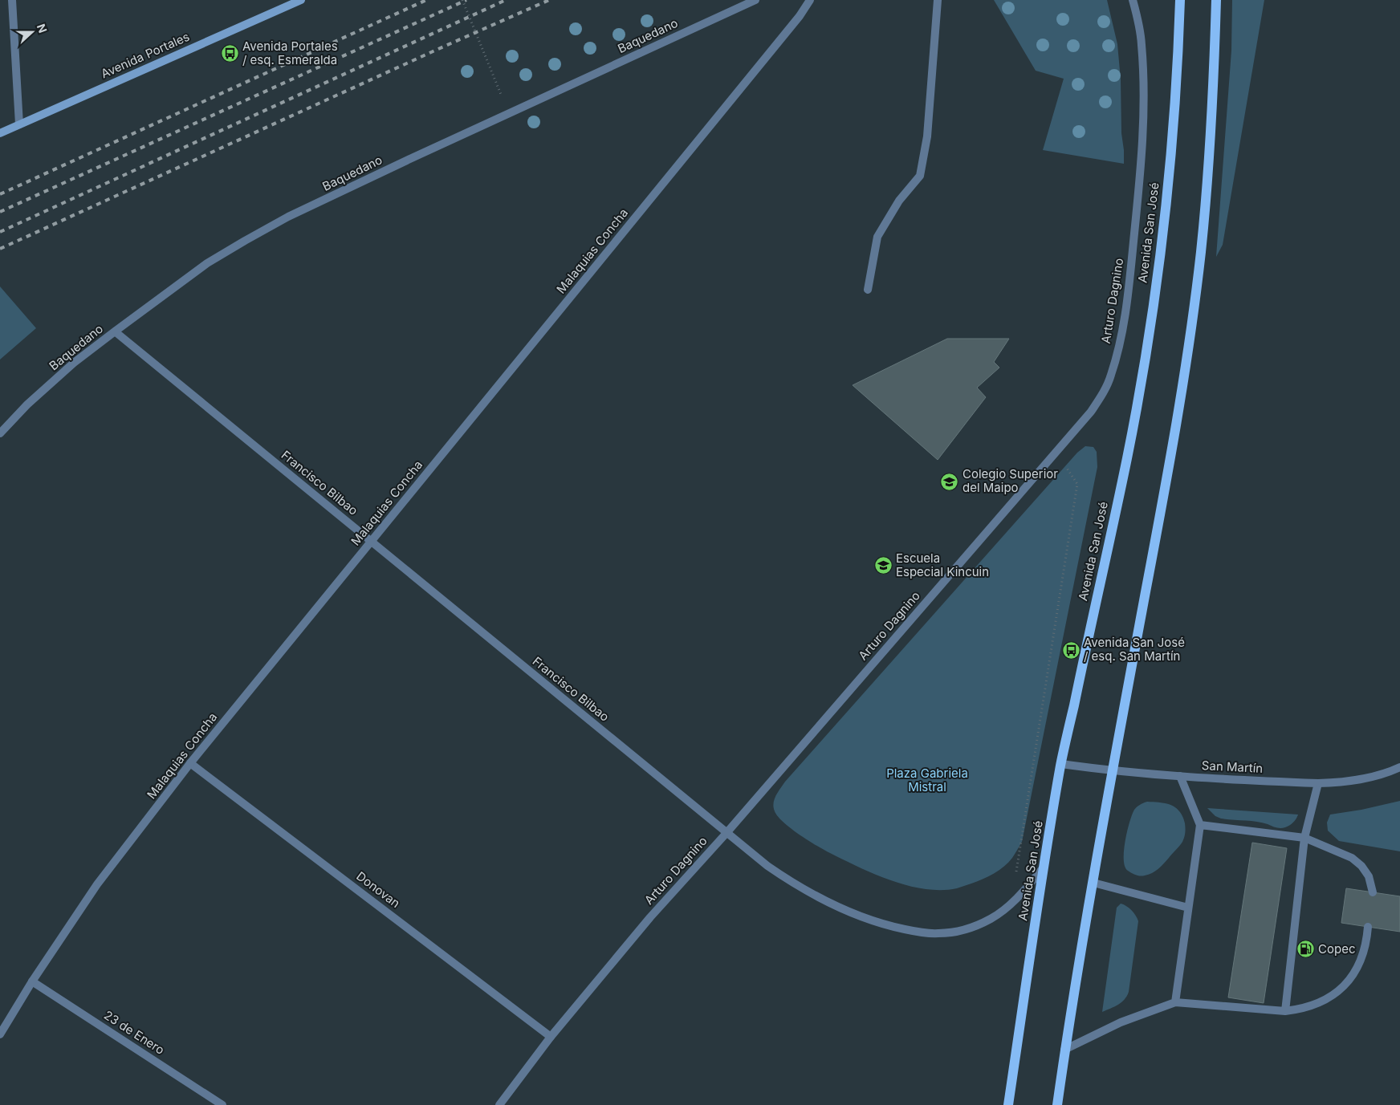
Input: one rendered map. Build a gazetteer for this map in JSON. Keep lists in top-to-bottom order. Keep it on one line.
{"streets":{"main road":["Avenida Portales","Avenida San José"],"street":["Baquedano","Malaquias Concha","Arturo Dagnino","Francisco Bilbao","San Martín","Donovan","23 de Enero"]},"crossings":[["Baquedano","Francisco Bilbao"],["Avenida San José","Francisco Bilbao"],["Avenida San José","San Martín"],["Malaquias Concha","Francisco Bilbao"],["Malaquias Concha","Donovan"],["Malaquias Concha","23 de Enero"],["Arturo Dagnino","Francisco Bilbao"],["Arturo Dagnino","Donovan"]],"parks":["Plaza Gabriela Mistral"],"places":{"bus stop":["Avenida Portales / esq. Esmeralda","Avenida San José / esq. San Martín"],"school or university":["Colegio Superior del Maipo","Escuela Especial Kincuin"],"fuel station":["Copec"]},"north":"right"}
